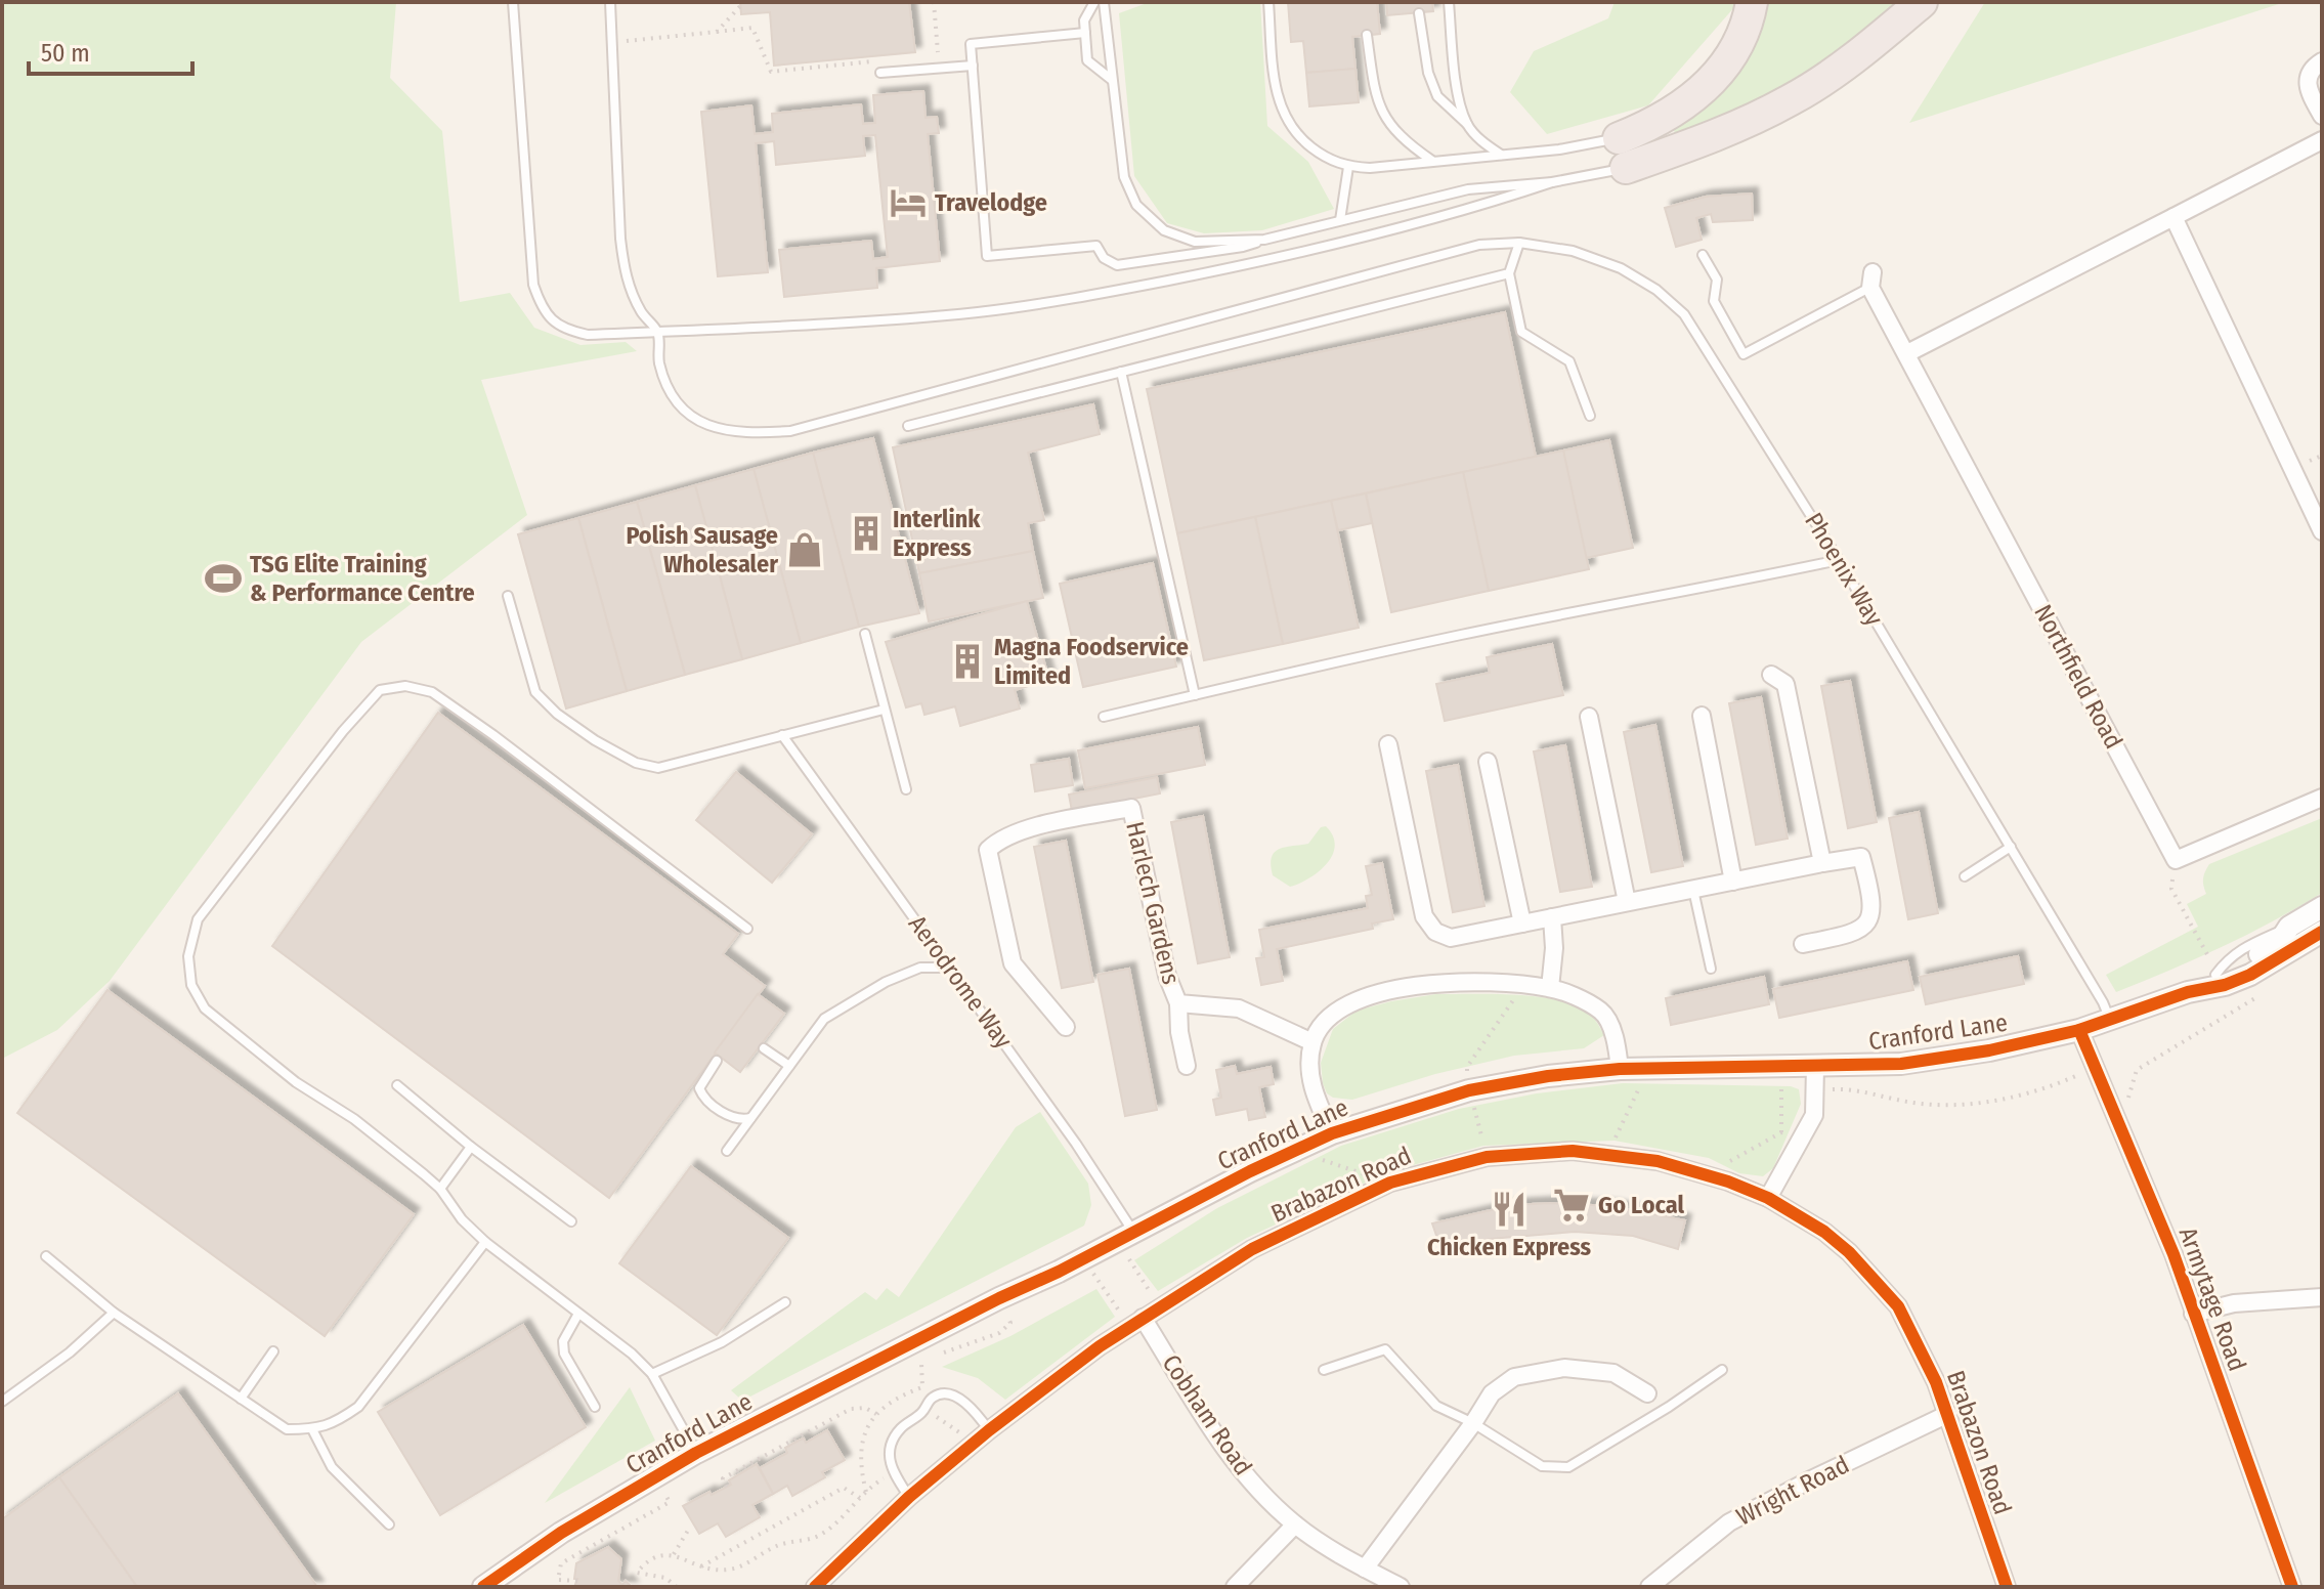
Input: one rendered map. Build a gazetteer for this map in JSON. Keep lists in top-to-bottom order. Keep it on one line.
{"streets":{"street":["Northfield Road","Harlech Gardens","Cranford Lane","Brabazon Road","Armytage Road","Cobham Road","Wright Road"],"lane":["Phoenix Way","Aerodrome Way"]},"crossings":[["Phoenix Way","Cranford Lane"],["Aerodrome Way","Cranford Lane"],["Cranford Lane","Armytage Road"],["Brabazon Road","Cobham Road"],["Brabazon Road","Wright Road"]],"places":{"hotel":["Travelodge"],"building":["Interlink Express","Magna Foodservice Limited"],"shop":["Polish Sausage Wholesaler"],"sports":["TSG Elite Training & Performance Centre"],"supermarket":["Go Local"],"restaurant":["Chicken Express"]},"scale_bar":"50 m"}
